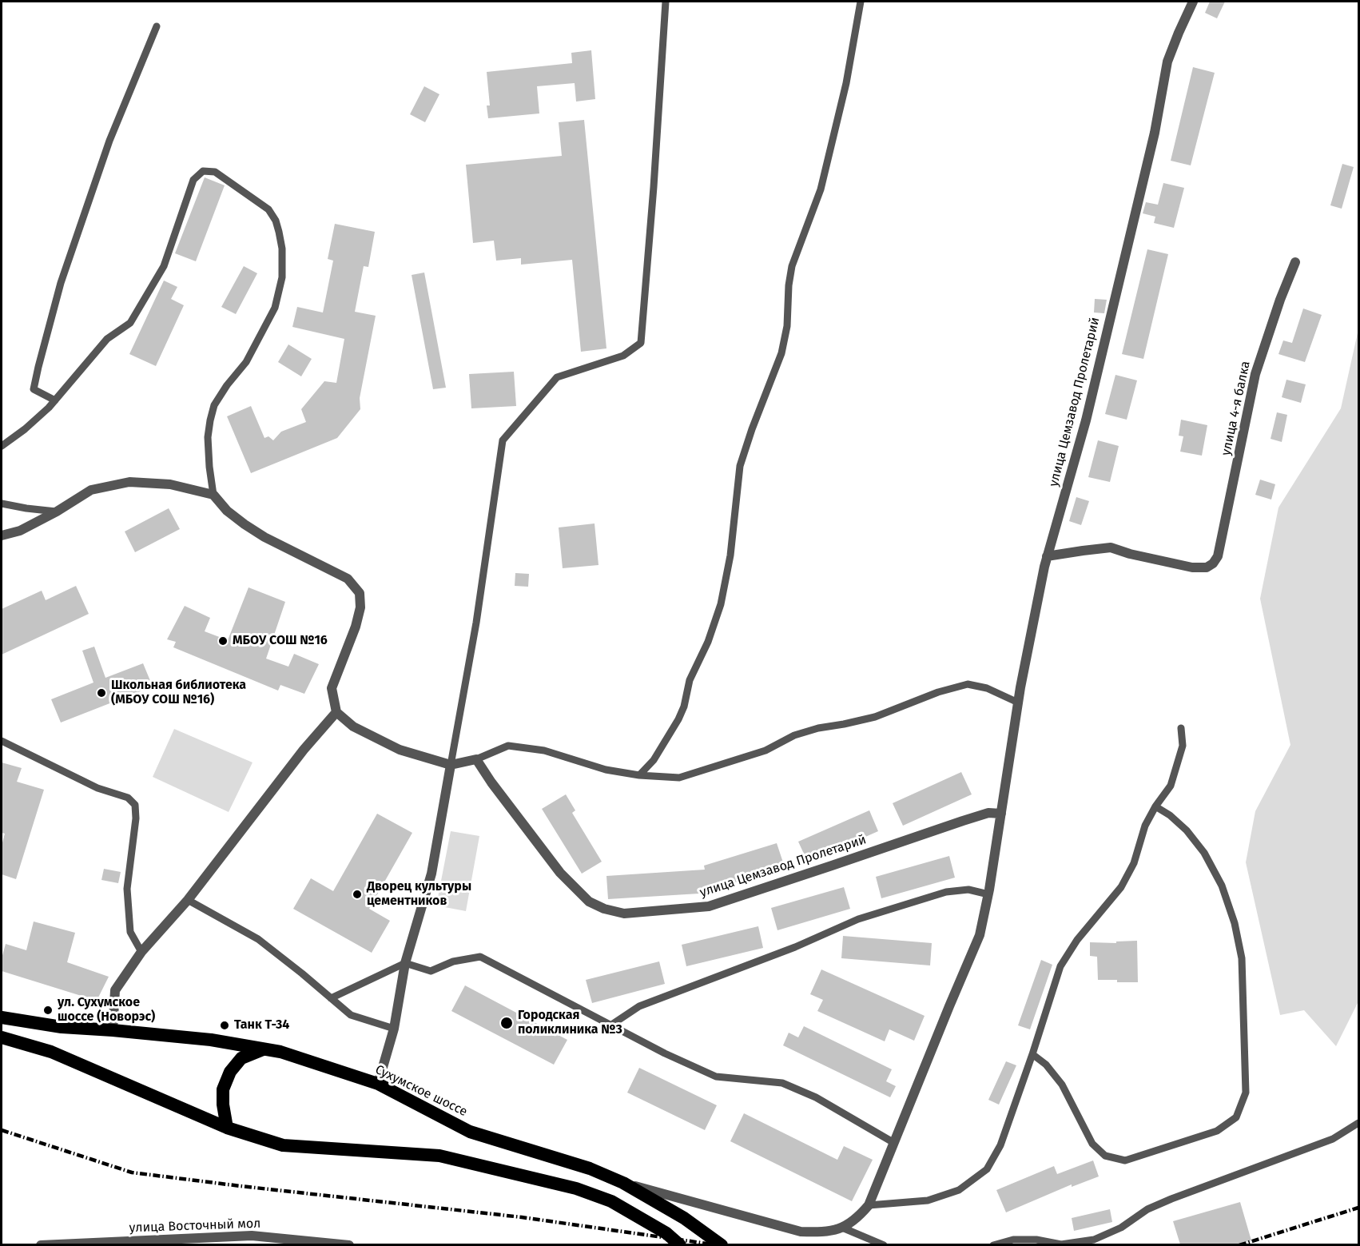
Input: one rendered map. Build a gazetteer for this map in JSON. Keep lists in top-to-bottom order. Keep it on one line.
{"streets":{"highway":["Сухумское шоссе"],"street":["улица Цемзавод Пролетарий","улица 4-я балка","улица Восточный мол"]},"crossings":[["улица Цемзавод Пролетарий","улица 4-я балка"]],"places":["МБОУ СОШ №16","Школьная библиотека (МБОУ СОШ №16)","Дворец культуры цементников","ул. Сухумское шоссе (Новорэс)","Городская поликлиника №3","Танк Т-34"]}
